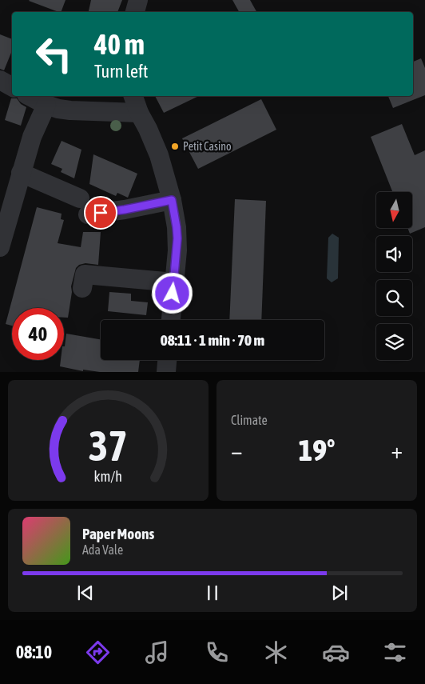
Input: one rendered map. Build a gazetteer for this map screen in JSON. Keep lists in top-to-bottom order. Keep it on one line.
{"places":["Petit Casino"],"north":"bottom","page":{"turn":["40 m","Turn left"],"limit":"40","trip":"08:11 · 1 min · 70 m","tile":"Climate","heat":["−","19°","+"],"song":["Paper Moons","Ada Vale"],"tabs":"08:10","gauge":["37","km/h"]}}
